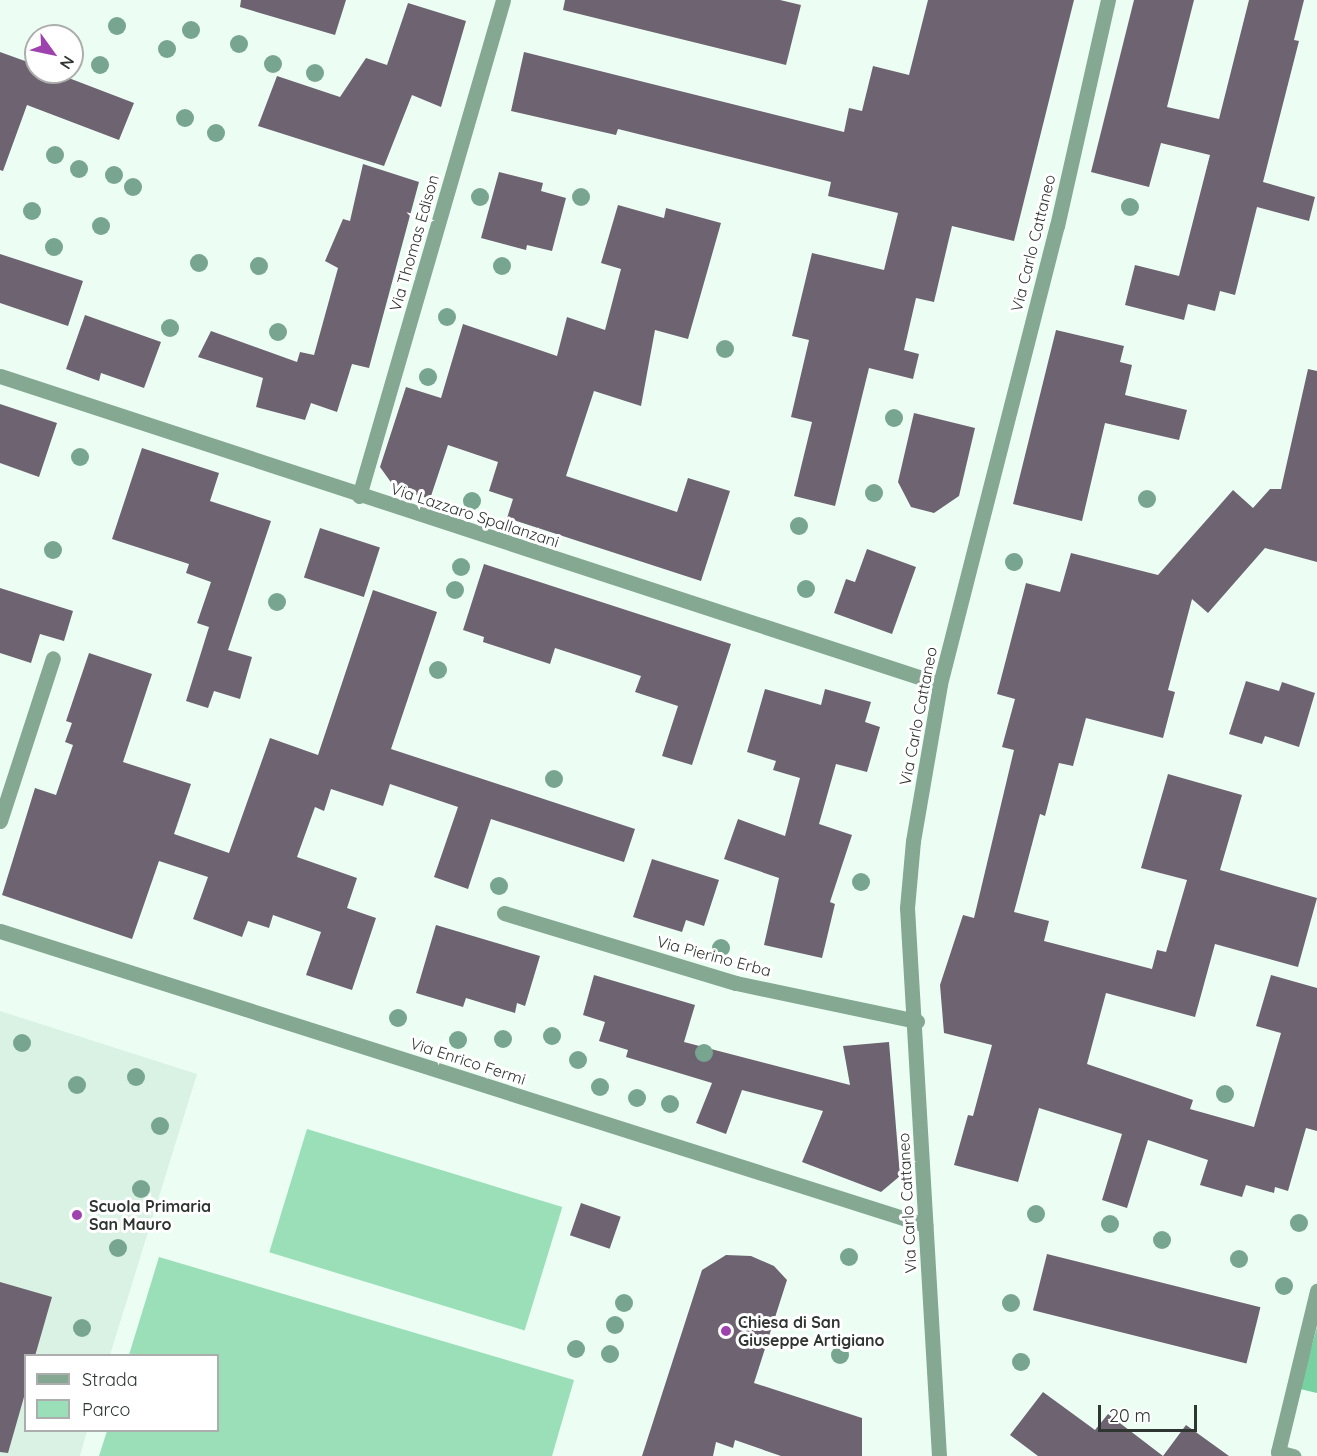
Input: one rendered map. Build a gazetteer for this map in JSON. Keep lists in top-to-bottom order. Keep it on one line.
{"streets":{"street":["Via Thomas Edison","Via Carlo Cattaneo","Via Lazzaro Spallanzani","Via Pierino Erba","Via Enrico Fermi"]},"crossings":[["Via Thomas Edison","Via Lazzaro Spallanzani"],["Via Carlo Cattaneo","Via Lazzaro Spallanzani"],["Via Carlo Cattaneo","Via Pierino Erba"],["Via Carlo Cattaneo","Via Enrico Fermi"]],"places":["Scuola Primaria San Mauro","Chiesa di San Giuseppe Artigiano"],"legend":["Strada","Parco"],"scale_bar":"20 m","north":"bottom right"}
